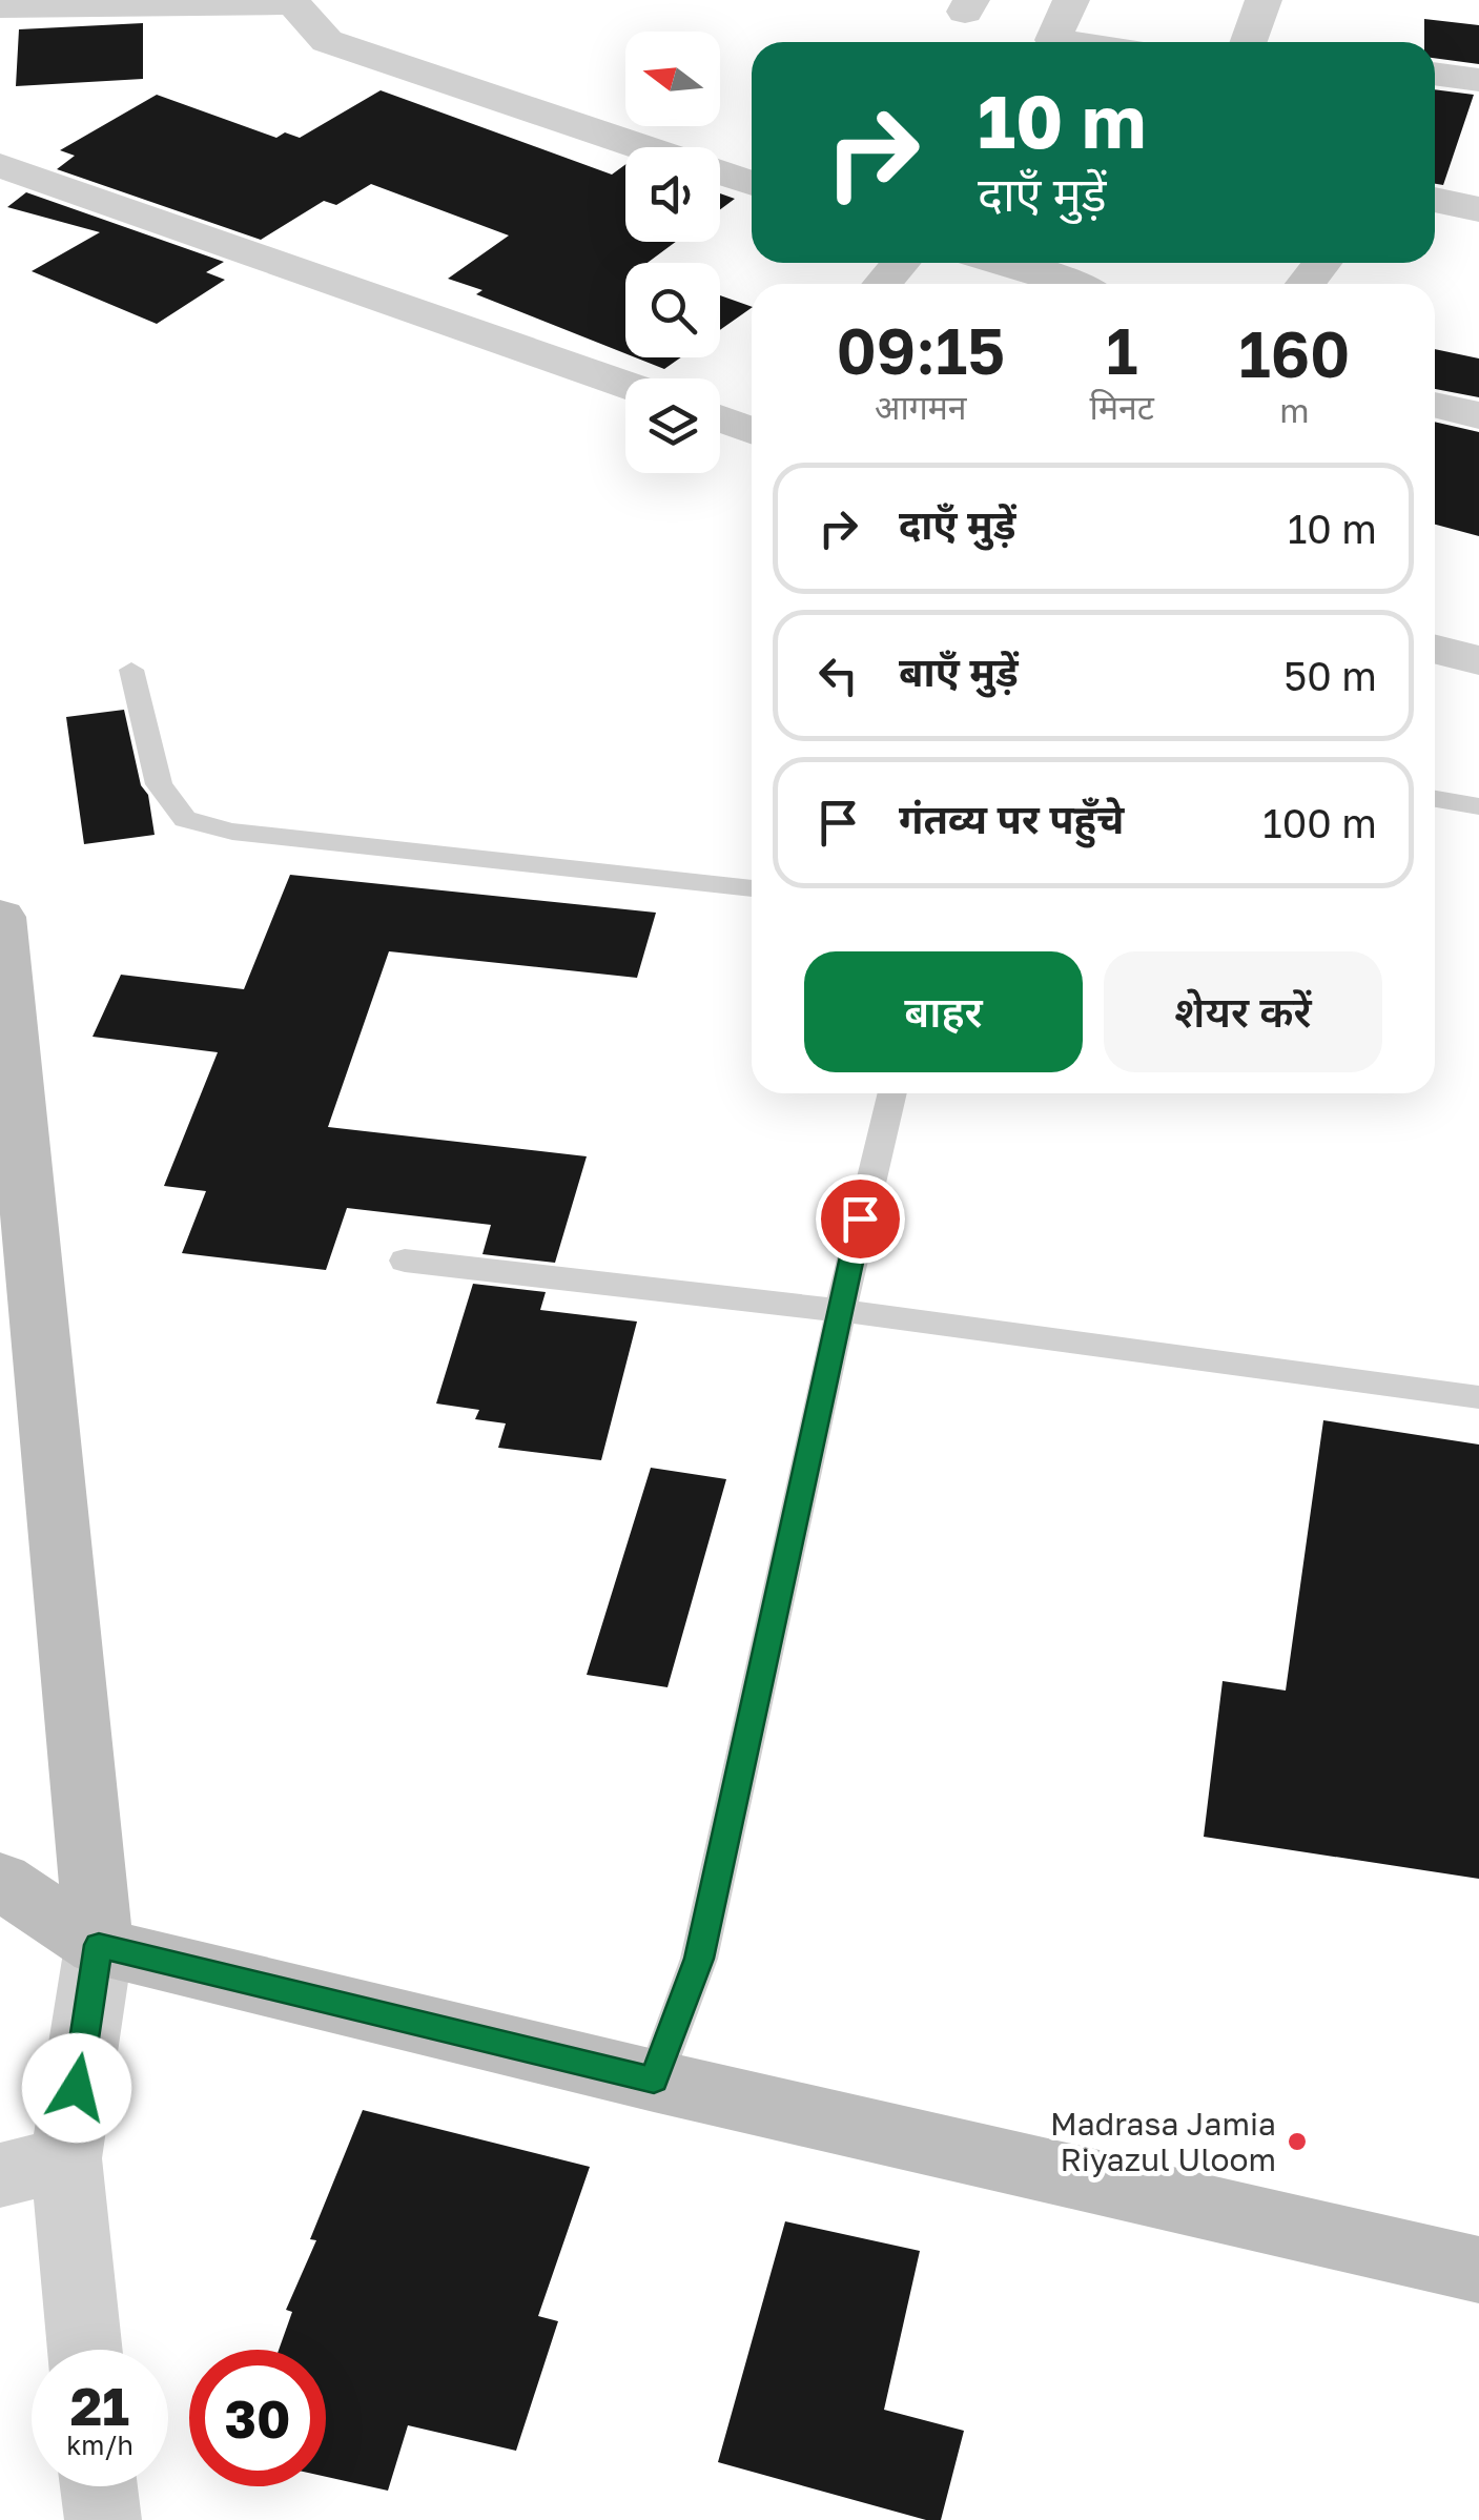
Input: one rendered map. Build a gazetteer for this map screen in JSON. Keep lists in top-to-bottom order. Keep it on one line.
{"places":["Madrasa Jamia Riyazul Uloom"],"north":"left","page":{"turn":["10 m","दाएँ मुड़ें"],"eta":["09:15","आगमन","1","मिनट","160","m"],"list":[{"name":"दाएँ मुड़ें","value":"10 m"},{"name":"बाएँ मुड़ें","value":"50 m"},{"name":"गंतव्य पर पहुँचे","value":"100 m"}],"buttons":["बाहर","शेयर करें"],"speed":"21 km/h","limit":"30"}}
